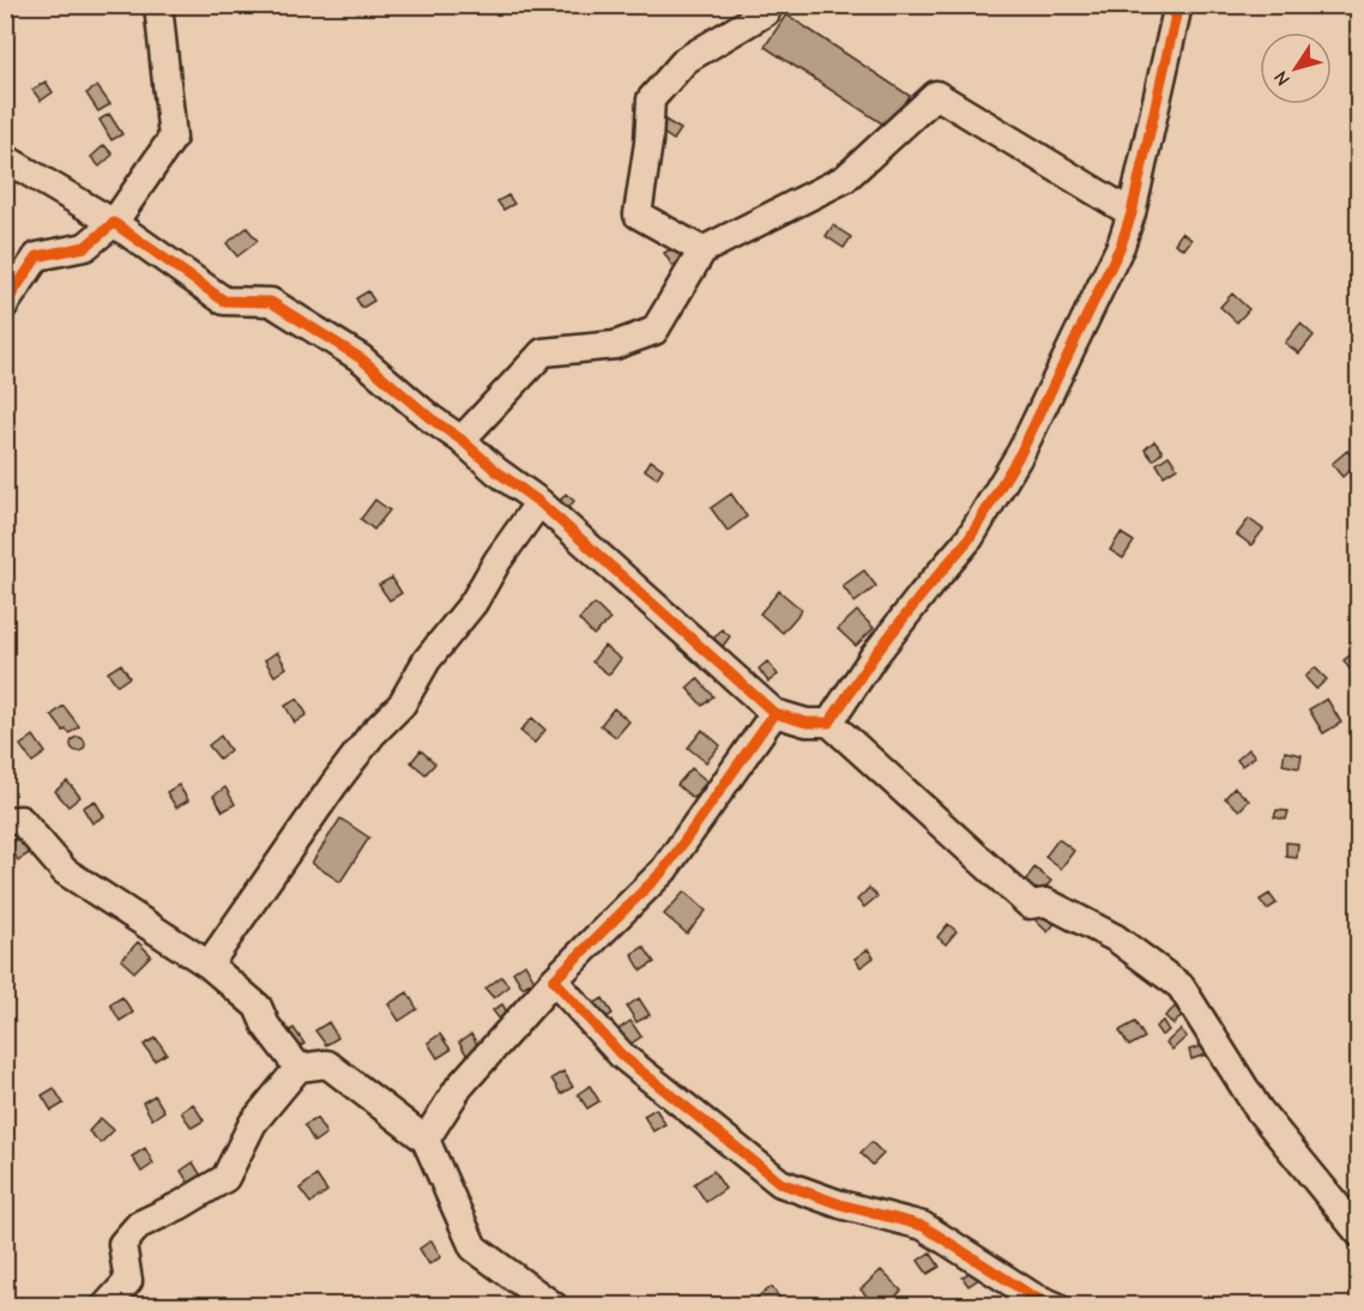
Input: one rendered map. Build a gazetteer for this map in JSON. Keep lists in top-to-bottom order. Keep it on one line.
{"north":"bottom left"}
